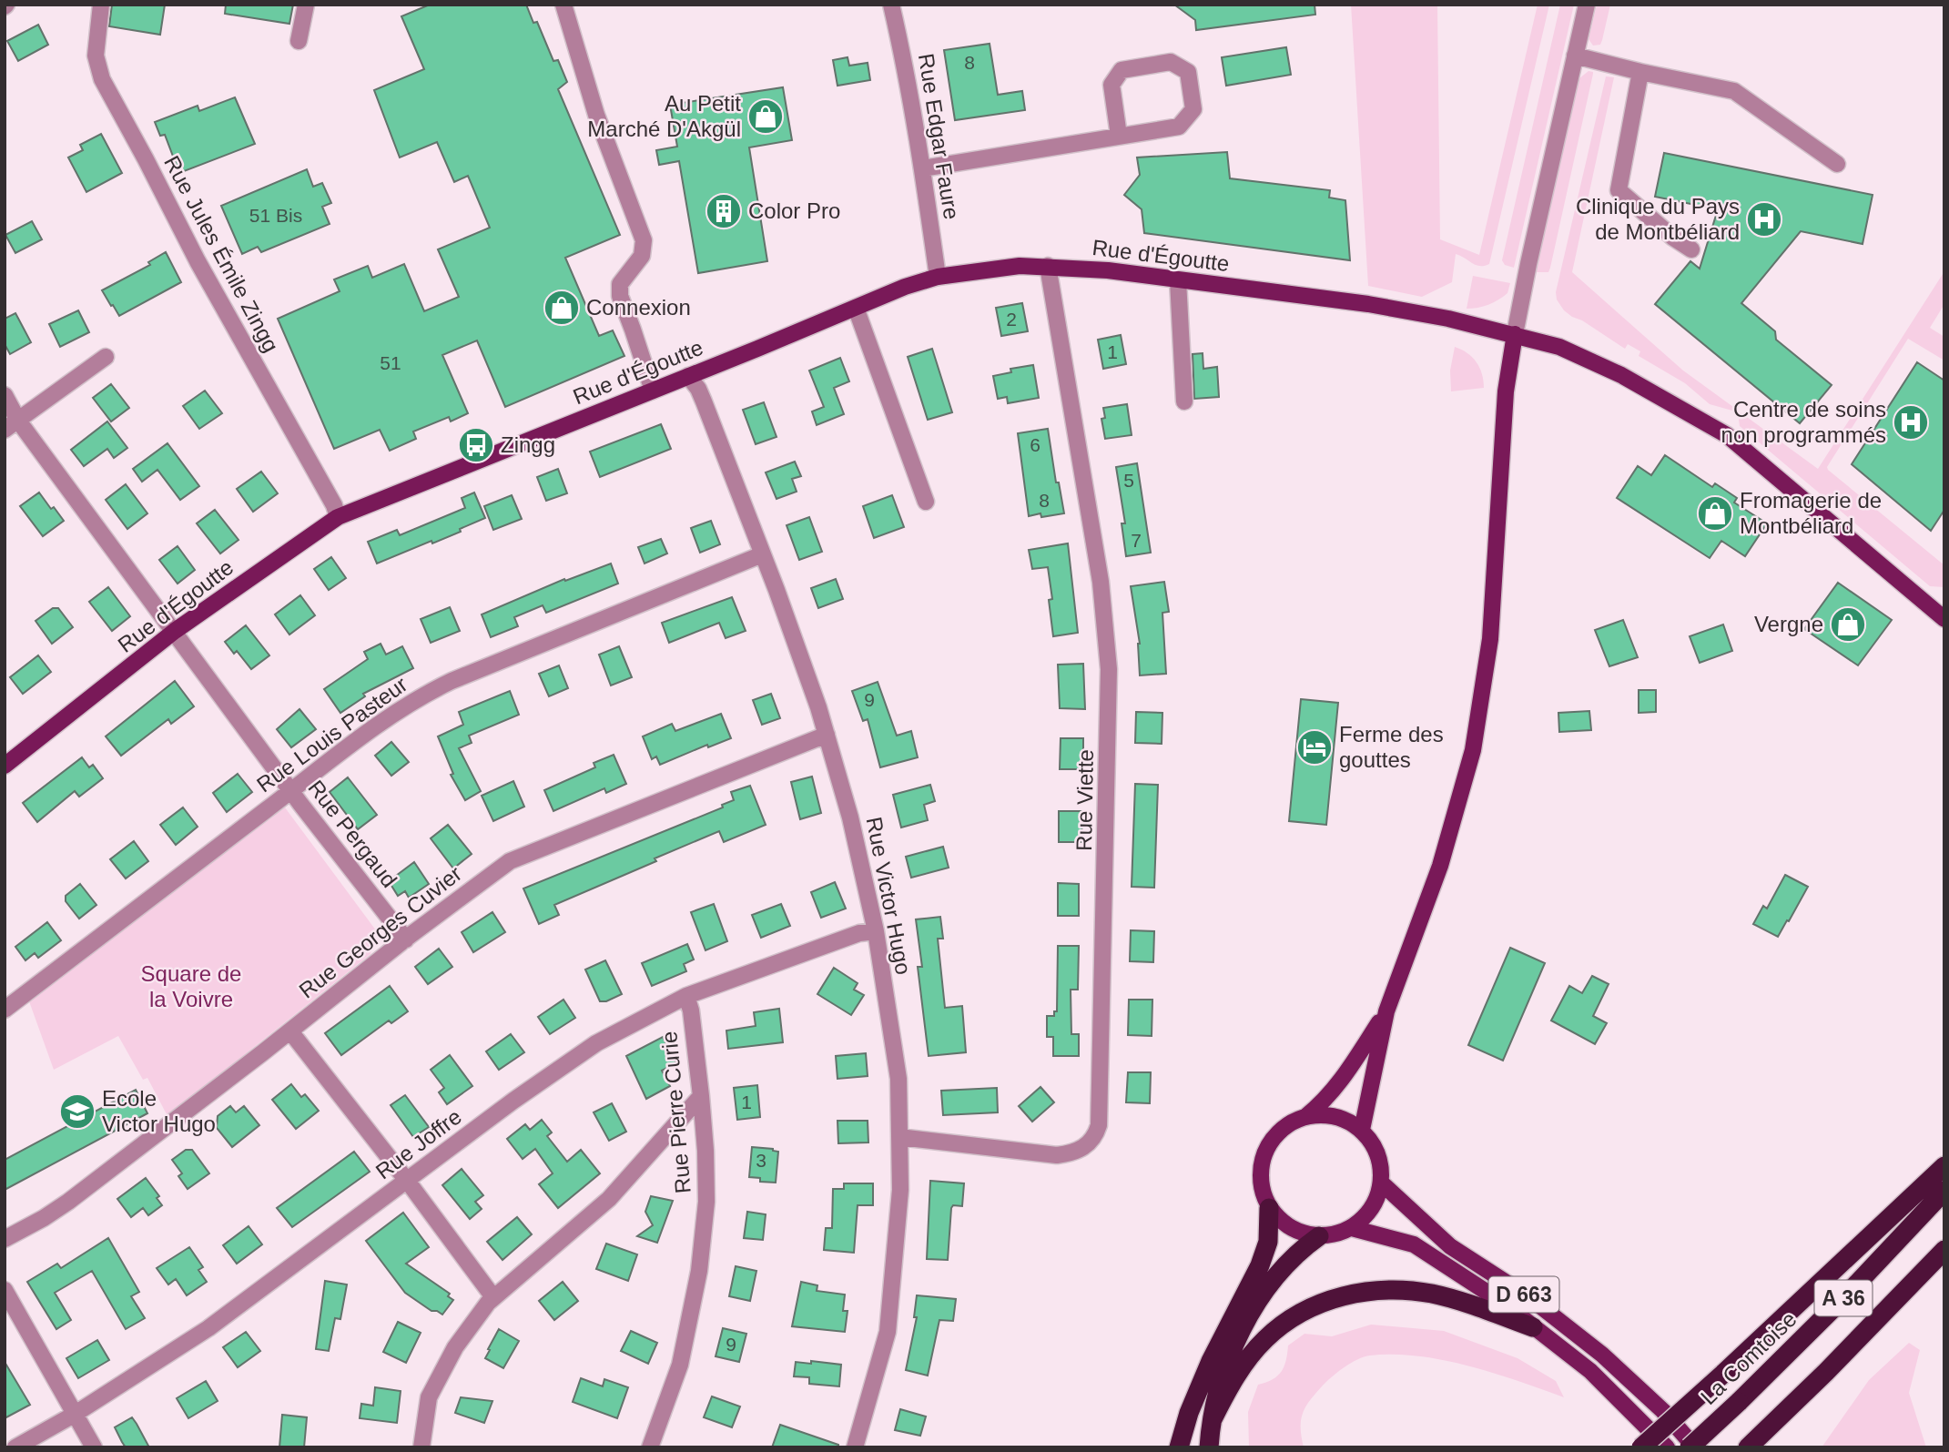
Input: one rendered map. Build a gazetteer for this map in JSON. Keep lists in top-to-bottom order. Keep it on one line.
{"streets":{"highway":["A 36","La Comtoise"],"main road":["Rue d'Égoutte","D 663"],"street":["Rue Edgar Faure","Rue Jules Émile Zingg","Rue Louis Pasteur","Rue Viette","Rue Pergaud","Rue Victor Hugo","Rue Georges Cuvier","Rue Pierre Curie","Rue Joffre"]},"crossings":[["Rue Edgar Faure","Rue d'Égoutte"],["Rue Jules Émile Zingg","Rue d'Égoutte"],["Rue d'Égoutte","Rue Viette"],["Rue d'Égoutte","Rue Pergaud"],["Rue d'Égoutte","Rue Victor Hugo"],["Rue Louis Pasteur","Rue Pergaud"],["Rue Louis Pasteur","Rue Victor Hugo"],["Rue Viette","Rue Victor Hugo"],["Rue Pergaud","Rue Georges Cuvier"],["Rue Victor Hugo","Rue Georges Cuvier"],["Rue Victor Hugo","Rue Joffre"],["Rue Pierre Curie","Rue Joffre"]],"parks":["Square de la Voivre"],"places":{"shop":["Au Petit Marché D'Akgül","Connexion","Fromagerie de Montbéliard","Vergne"],"building":["Color Pro"],"hospital":["Clinique du Pays de Montbéliard","Centre de soins non programmés"],"bus stop":["Zingg"],"hotel":["Ferme des gouttes"],"school or university":["Ecole Victor Hugo"]},"house_numbers":["8","51 Bis","2","1","51","6","5","8","7","9","1","3","9"]}
